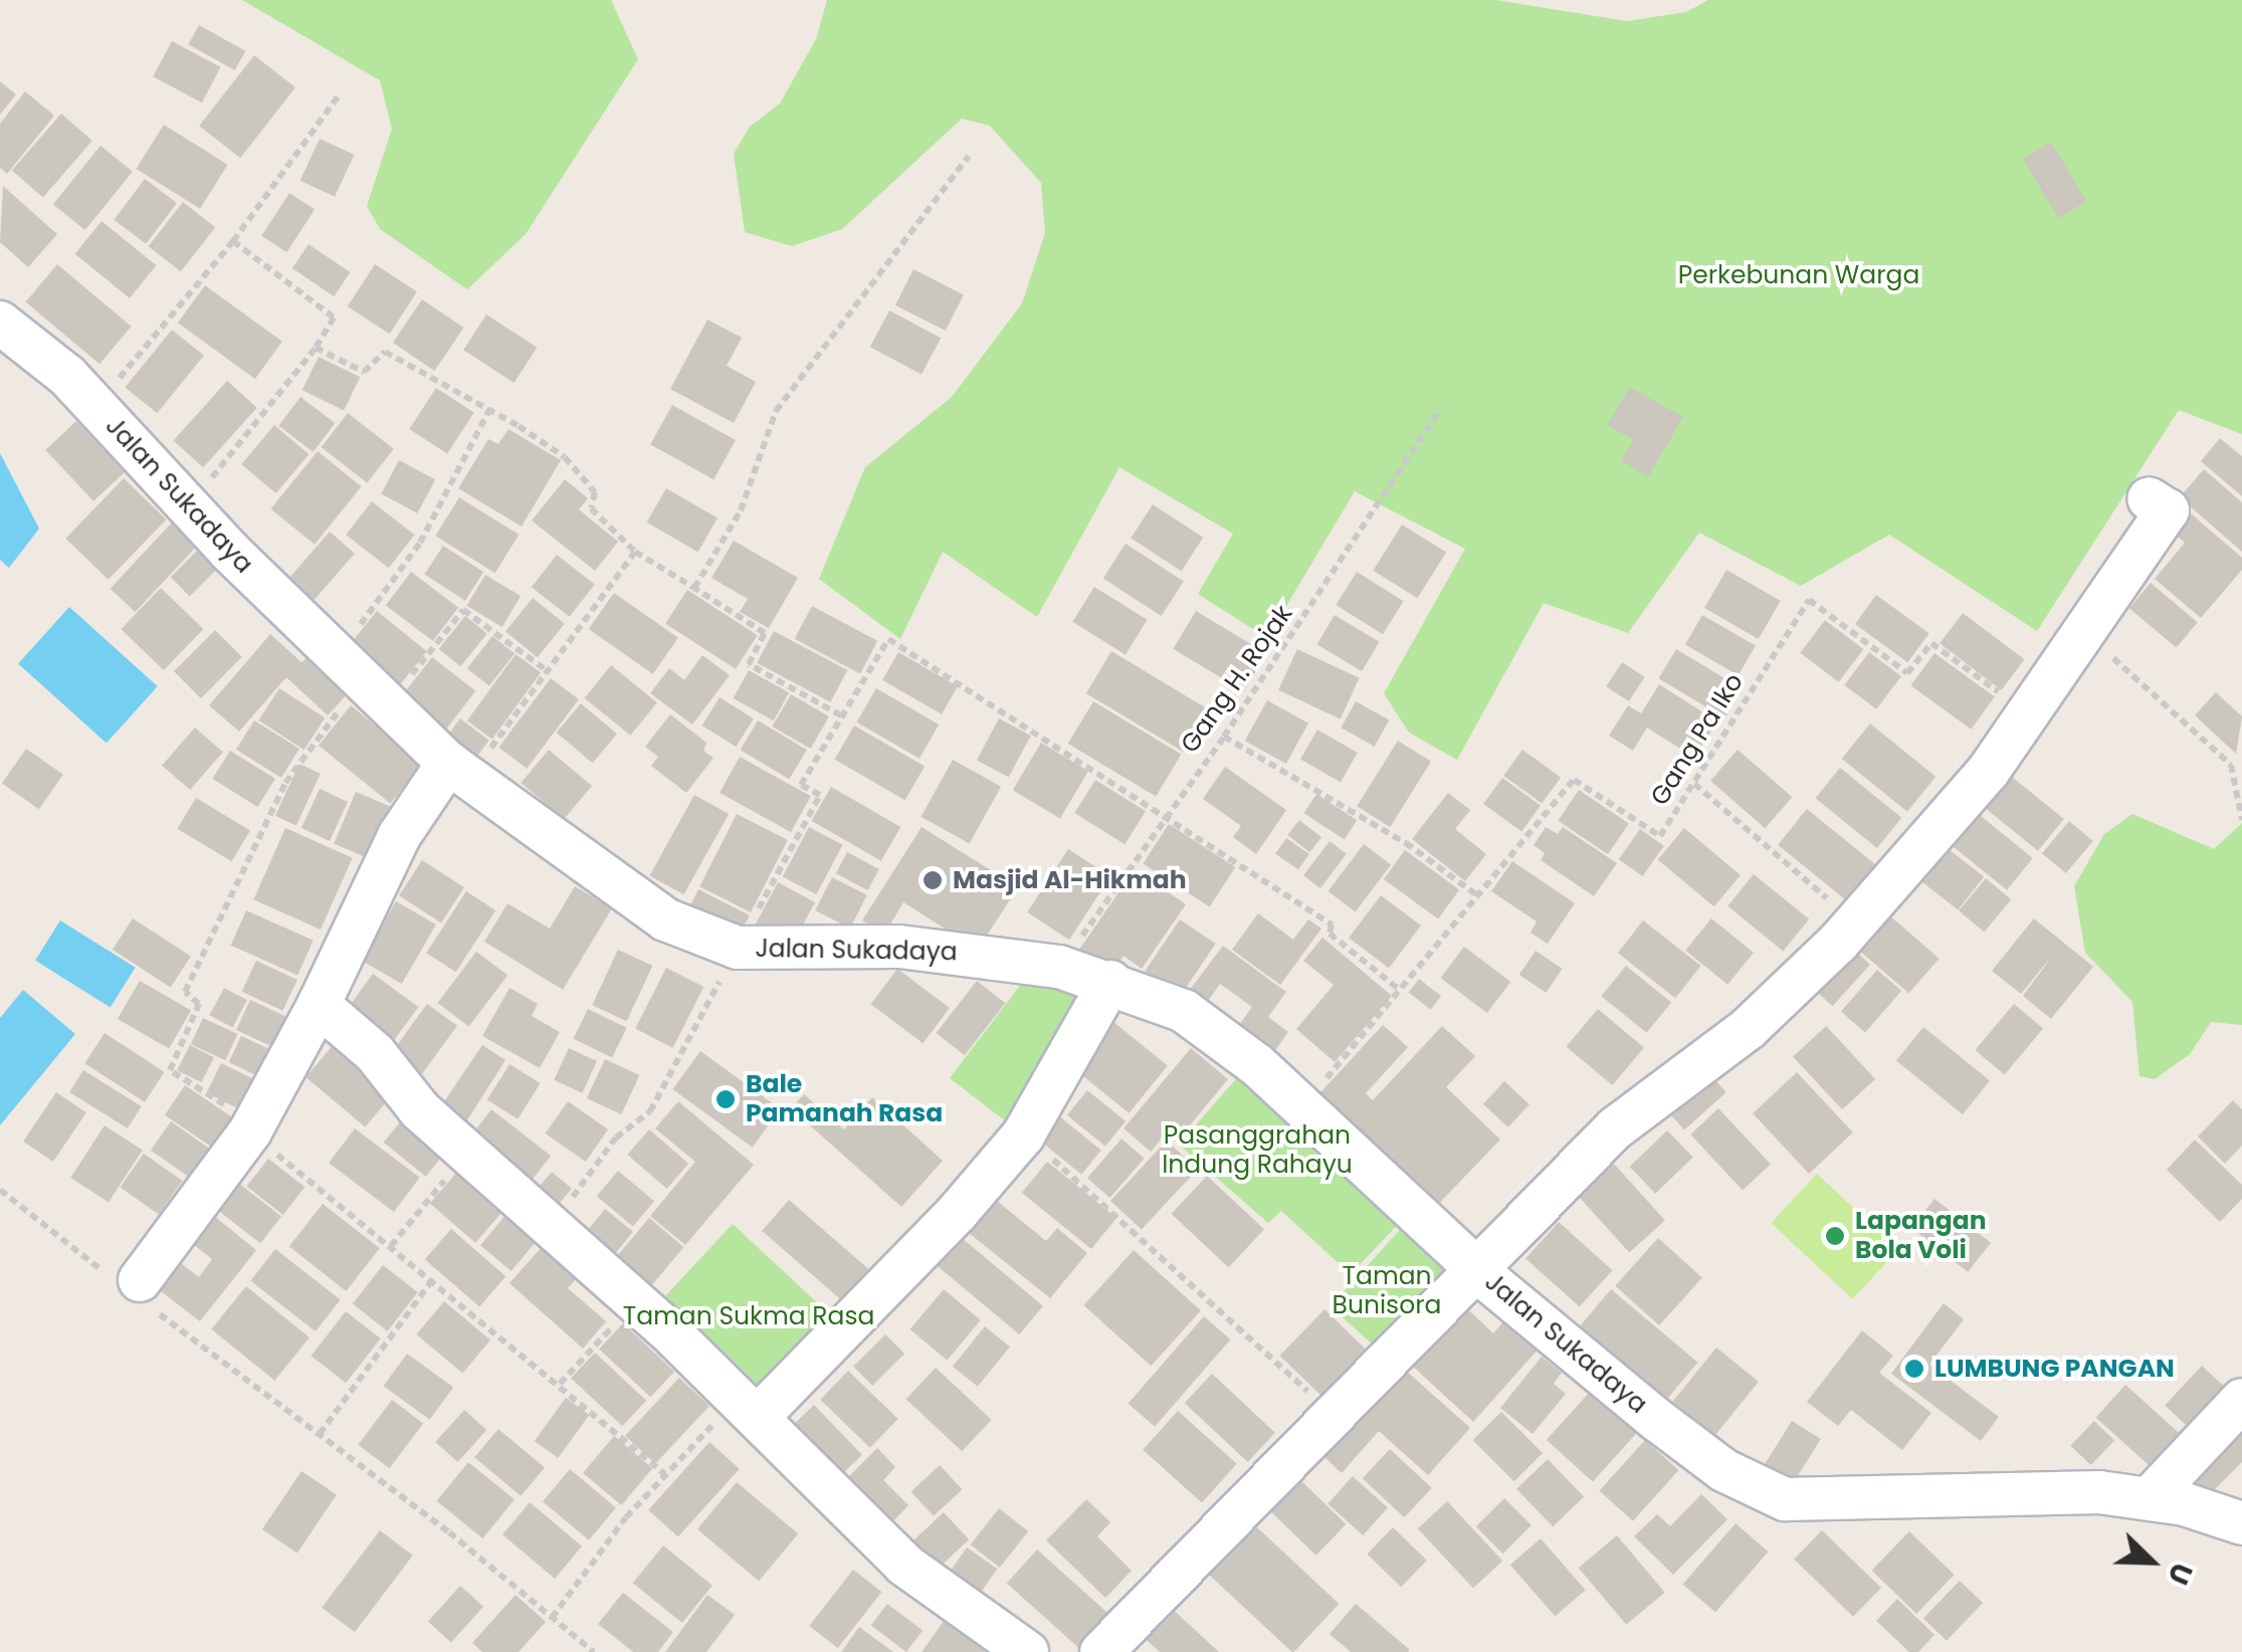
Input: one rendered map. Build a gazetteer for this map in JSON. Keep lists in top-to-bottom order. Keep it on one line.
{"streets":{"street":["Jalan Sukadaya"],"path":["Gang H. Rojak","Gang Pa Iko"]},"crossings":[["Jalan Sukadaya","Gang H. Rojak"],["Jalan Sukadaya","Gang Pa Iko"]],"parks":["Perkebunan Warga","Pasanggrahan Indung Rahayu","Taman Bunisora","Taman Sukma Rasa"],"places":["Masjid Al-Hikmah","Bale Pamanah Rasa","Lapangan Bola Voli","LUMBUNG PANGAN"],"north":"bottom right"}
